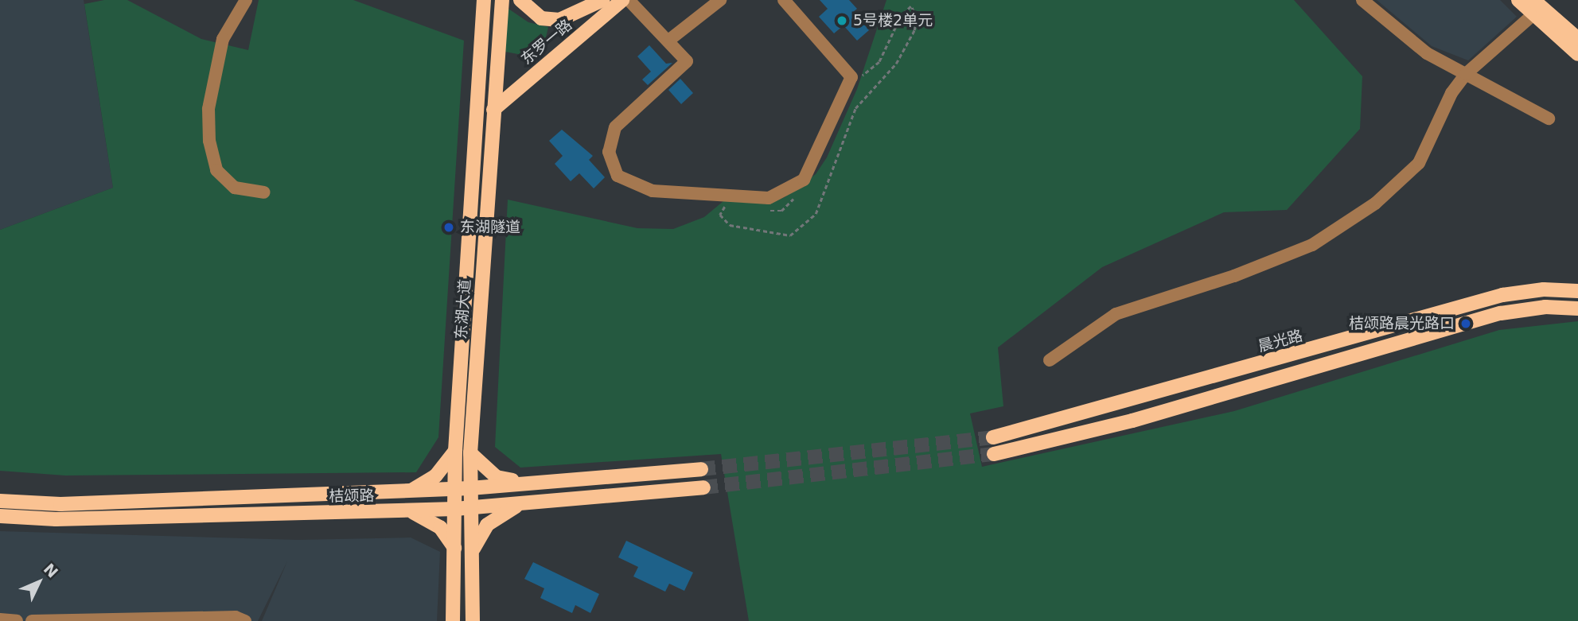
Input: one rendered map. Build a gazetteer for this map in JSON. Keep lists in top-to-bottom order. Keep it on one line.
{"streets":{"main road":["东罗一路","东湖大道","晨光路","桔颂路"]},"crossings":[["东罗一路","东湖大道"],["东湖大道","桔颂路"]],"places":["5号楼2单元","东湖隧道","桔颂路晨光路口"],"north":"top right"}
